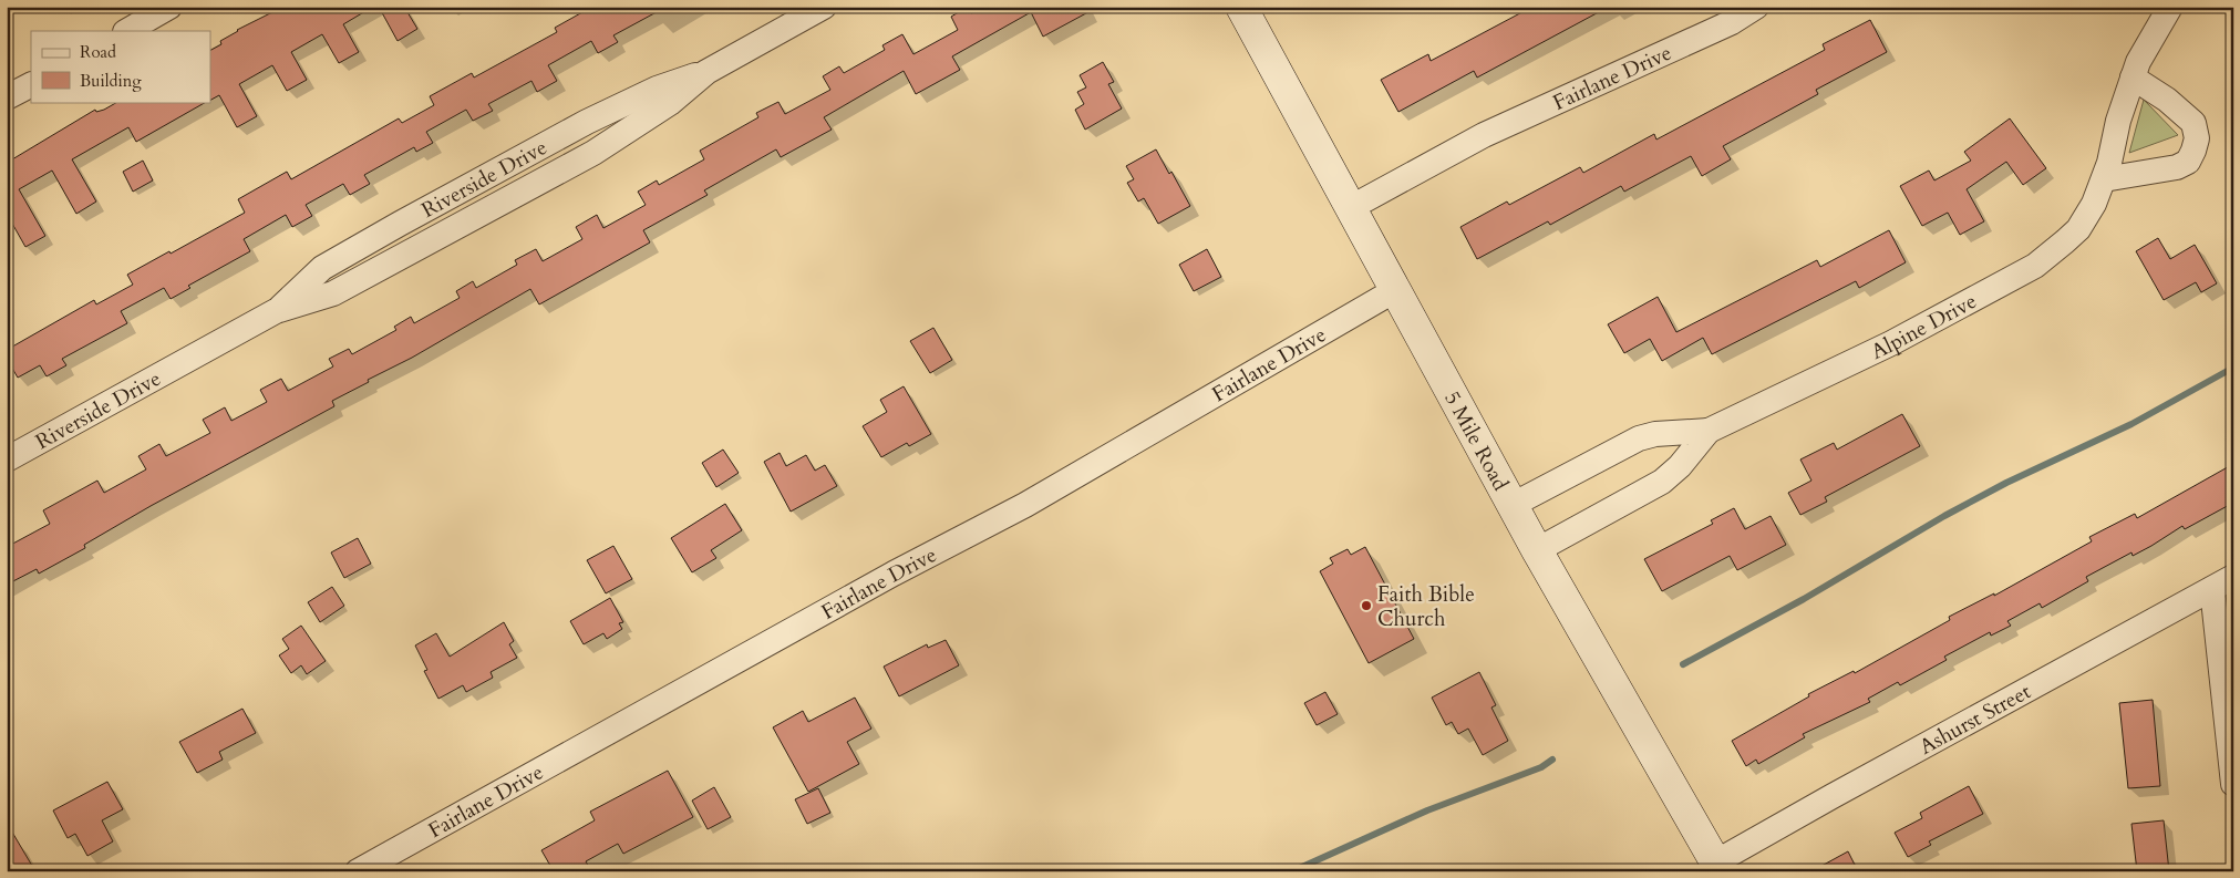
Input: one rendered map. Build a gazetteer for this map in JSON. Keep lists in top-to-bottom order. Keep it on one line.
{"streets":{"main road":["5 Mile Road"],"street":["Fairlane Drive","Riverside Drive","Alpine Drive","Ashurst Street"]},"crossings":[["Fairlane Drive","5 Mile Road"],["Alpine Drive","5 Mile Road"],["5 Mile Road","Ashurst Street"]],"places":["Faith Bible Church"],"legend":["Road","Building"]}
